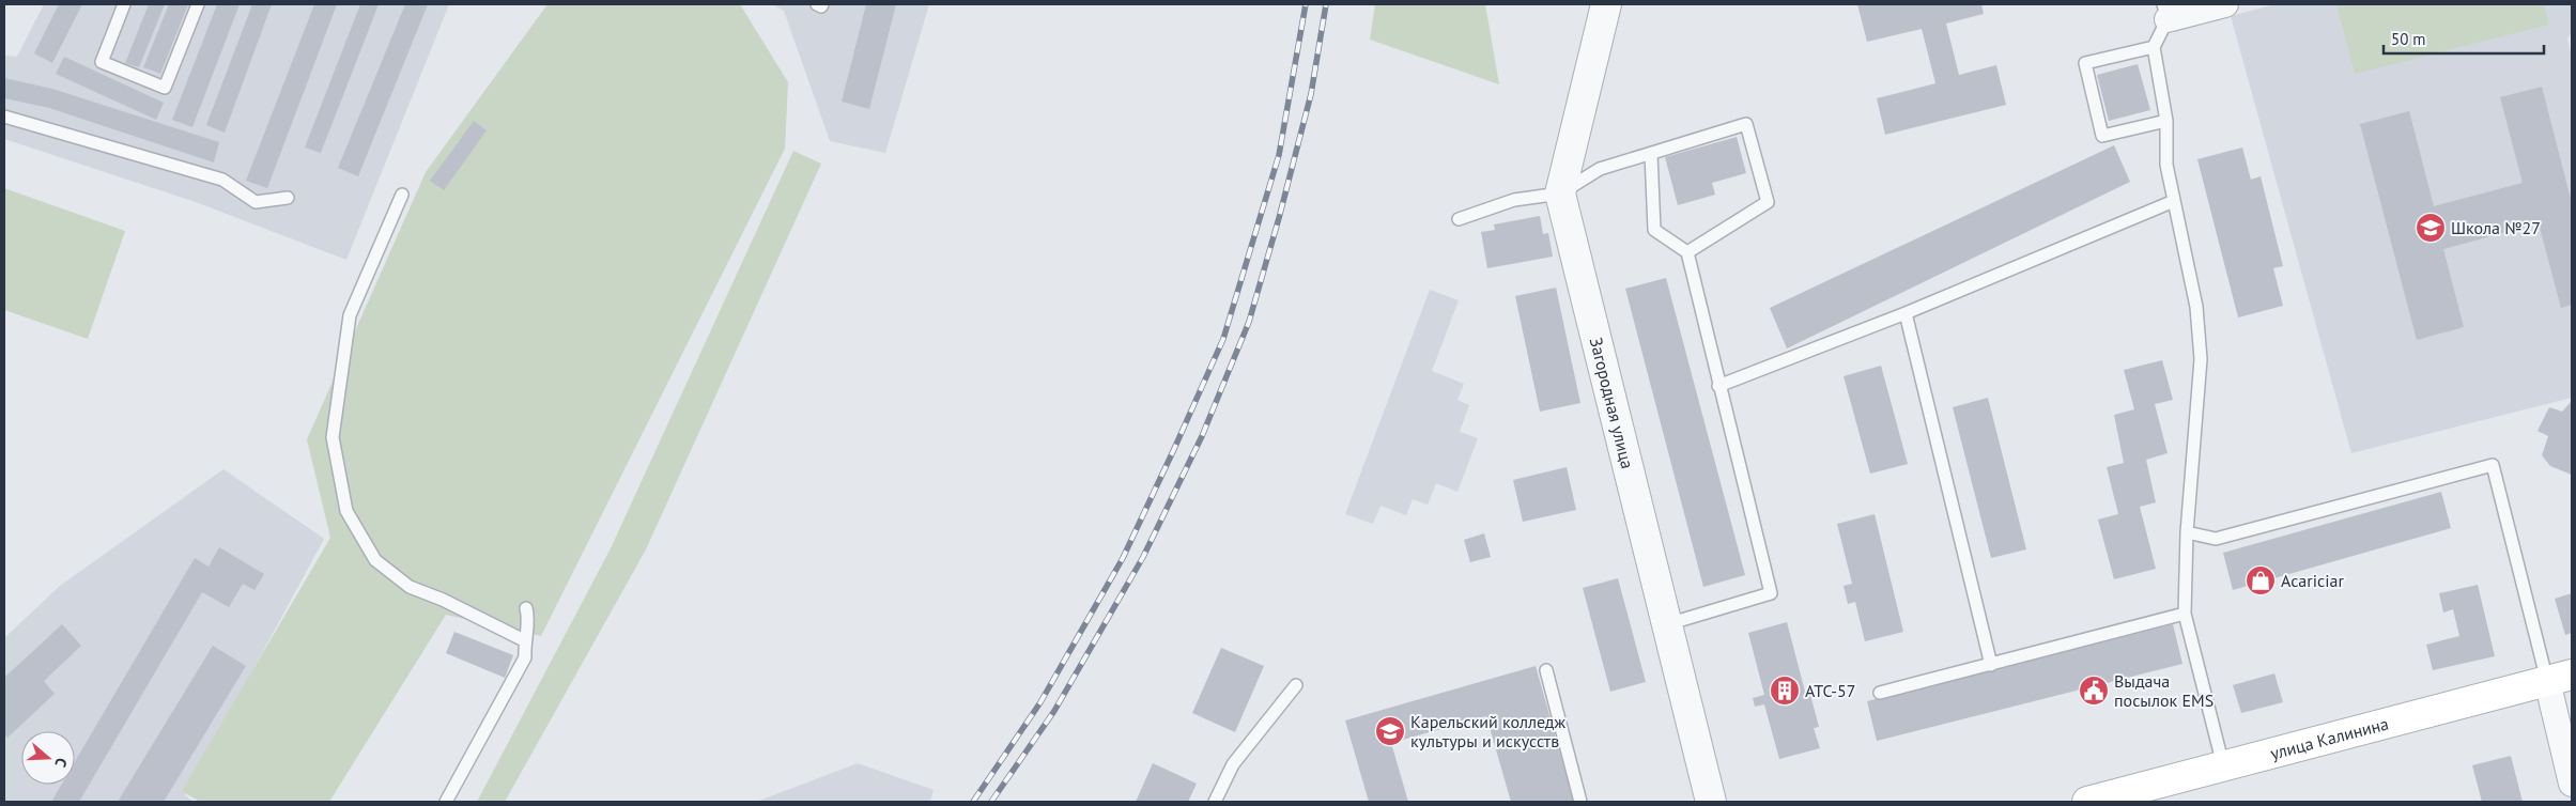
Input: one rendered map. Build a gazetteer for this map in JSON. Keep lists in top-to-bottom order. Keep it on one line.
{"streets":{"main road":["улица Калинина"],"street":["Загородная улица"]},"places":{"school or university":["Школа №27","Карельский колледж культуры и искусств"],"shop":["Acariciar"],"building":["АТС-57"],"public building":["Выдача посылок EMS"]},"scale_bar":"50 m","north":"right"}
